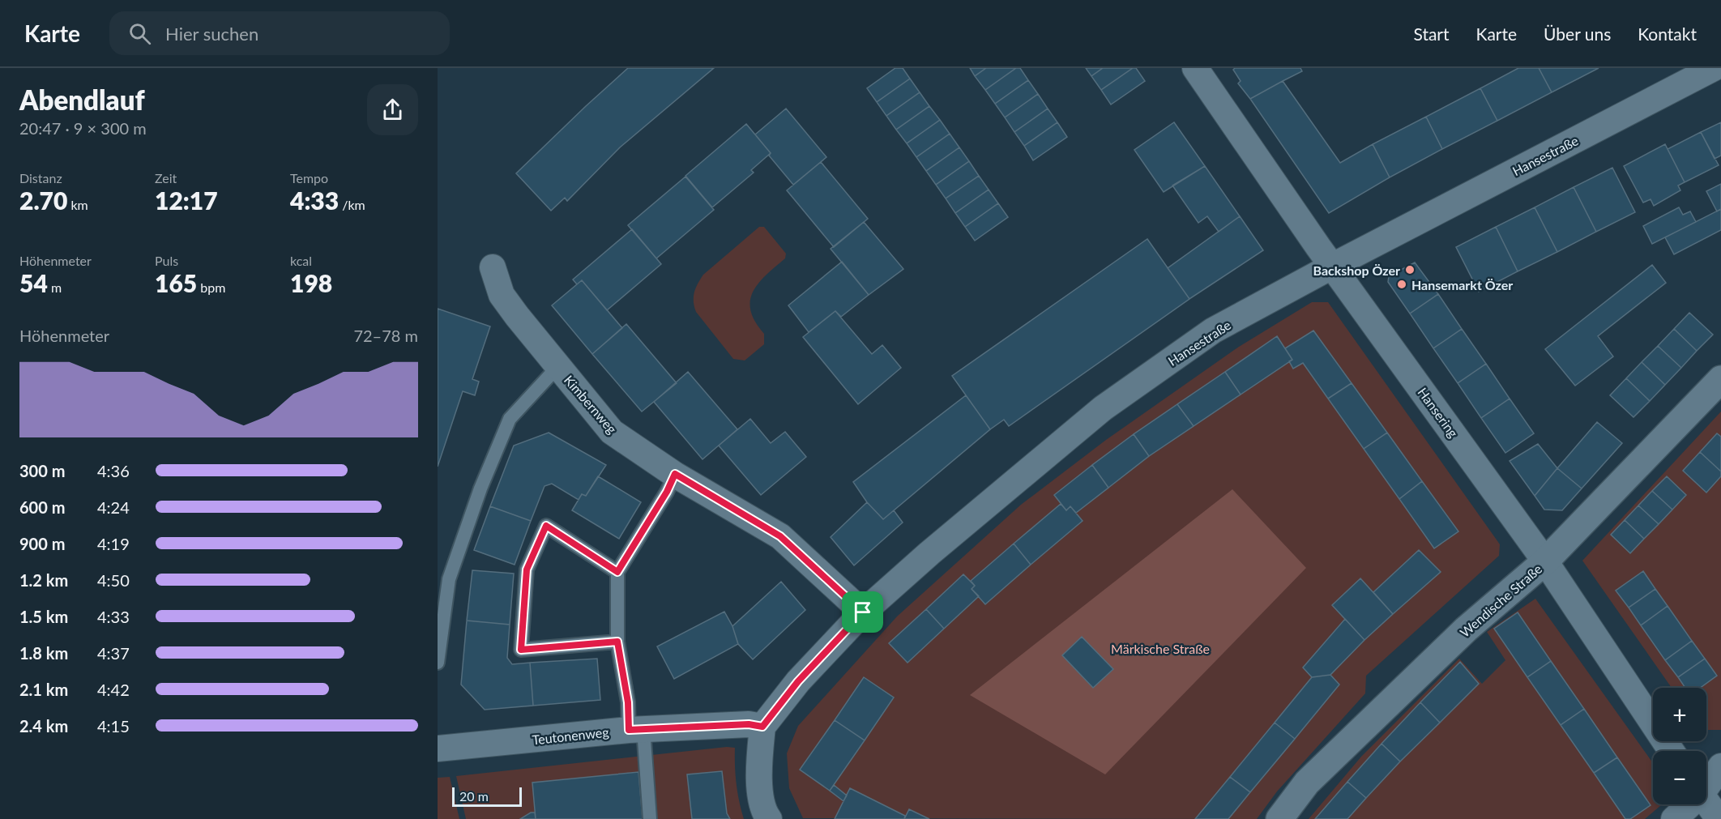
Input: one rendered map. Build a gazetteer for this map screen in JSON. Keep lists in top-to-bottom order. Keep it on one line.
{"streets":{"street":["Hansestraße","Kimbernweg","Hansering","Wendische Straße","Teutonenweg"]},"crossings":[["Hansestraße","Kimbernweg"],["Hansestraße","Hansering"],["Hansestraße","Teutonenweg"],["Hansering","Wendische Straße"]],"parks":["Märkische Straße"],"places":["Backshop Özer","Hansemarkt Özer"],"scale_bar":"20 m","page":{"header":"Karte","search":"Hier suchen","nav":["Start","Karte","Über uns","Kontakt"],"heading":["Abendlauf","20:47 · 9 × 300 m"],"stats":[["Distanz","2.70 km"],["Zeit","12:17"],["Tempo","4:33 /km"],["Höhenmeter","54 m"],["Puls","165 bpm"],["kcal","198"]],"chart":["Höhenmeter","72–78 m"],"list":[{"name":"300 m","note":"4:36"},{"name":"600 m","note":"4:24"},{"name":"900 m","note":"4:19"},{"name":"1.2 km","note":"4:50"},{"name":"1.5 km","note":"4:33"},{"name":"1.8 km","note":"4:37"},{"name":"2.1 km","note":"4:42"},{"name":"2.4 km","note":"4:15"}],"map_buttons":["+","−"],"scale":"20 m"}}
